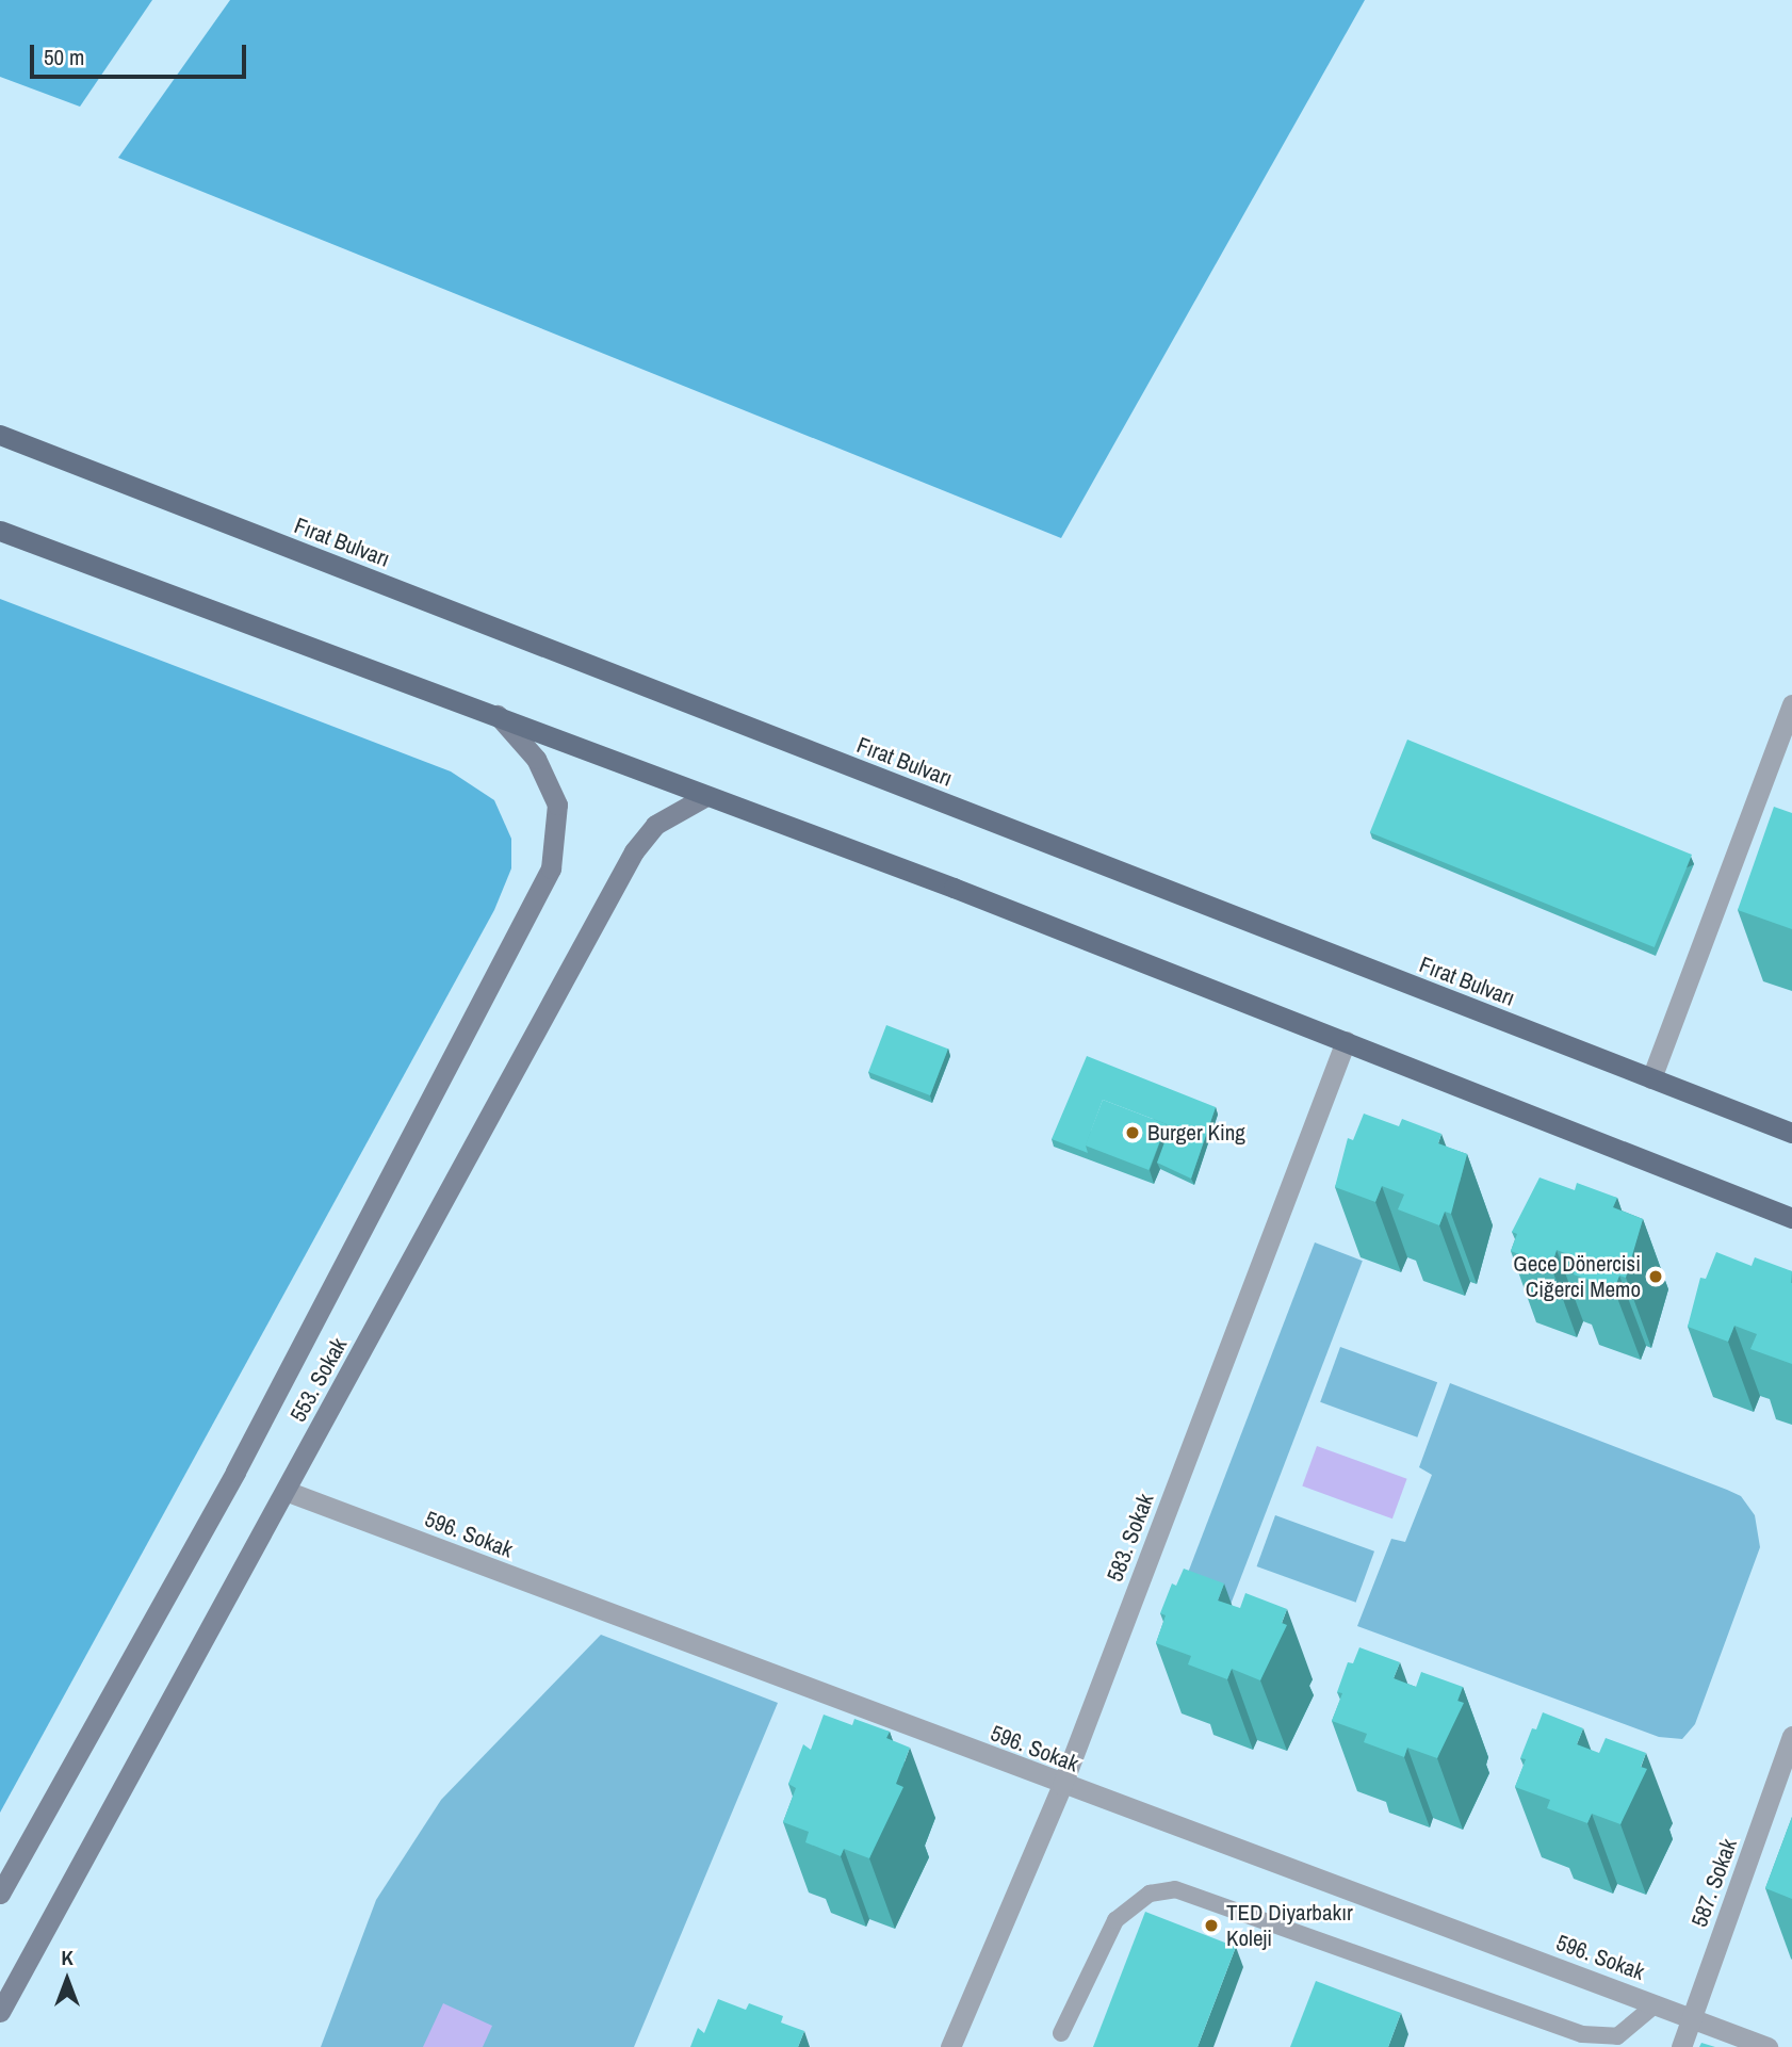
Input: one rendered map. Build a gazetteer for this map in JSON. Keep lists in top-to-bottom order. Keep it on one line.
{"streets":{"main road":["Fırat Bulvarı","553. Sokak"],"street":["596. Sokak","583. Sokak","587. Sokak"]},"crossings":[["553. Sokak","596. Sokak"],["596. Sokak","583. Sokak"],["596. Sokak","587. Sokak"]],"places":["Burger King","Gece Dönercisi Ciğerci Memo","TED Diyarbakır Koleji"],"scale_bar":"50 m","north":"top"}
